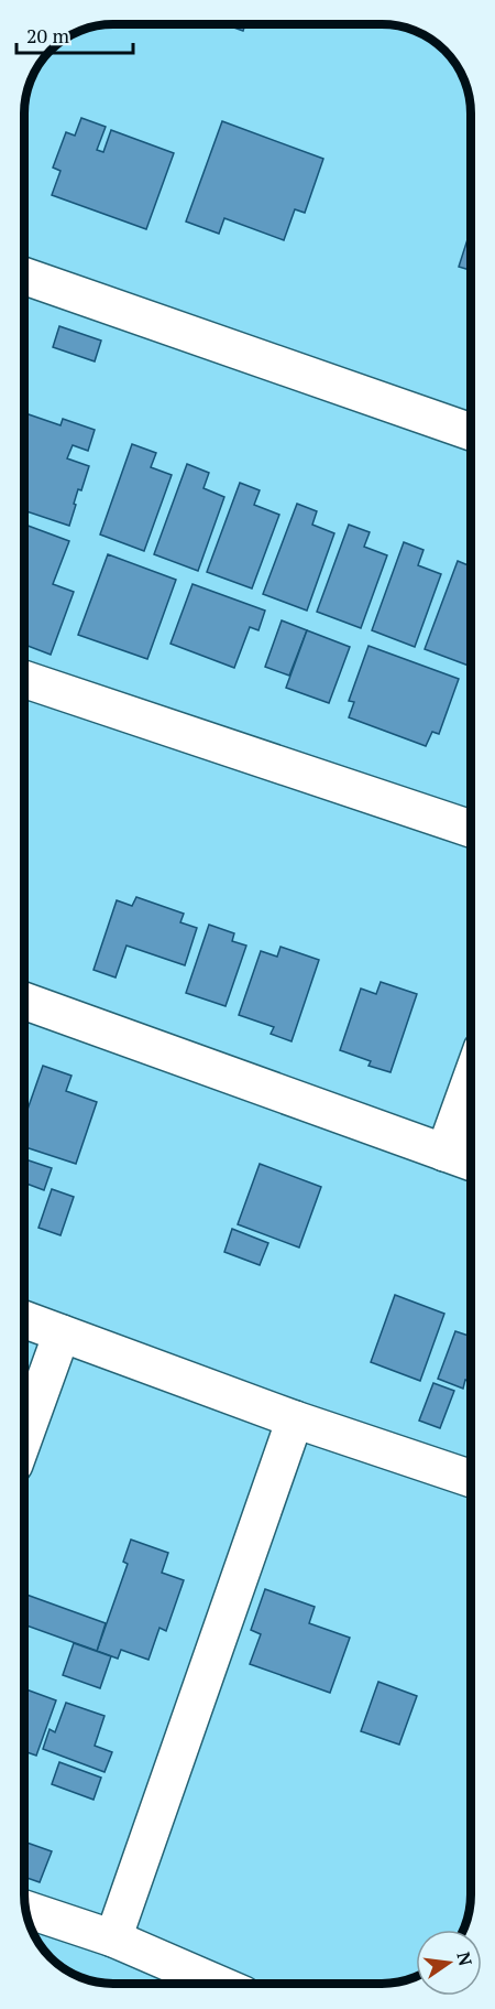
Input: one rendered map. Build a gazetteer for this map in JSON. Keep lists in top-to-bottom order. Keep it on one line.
{"scale_bar":"20 m","north":"right"}
